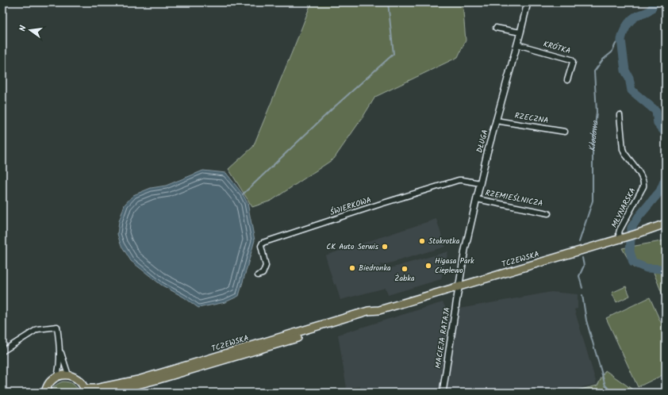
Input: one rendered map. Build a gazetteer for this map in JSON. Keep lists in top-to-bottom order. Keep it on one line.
{"streets":{"main road":["TCZEWSKA"],"street":["KRÓTKA","RZECZNA","DŁUGA","RZEMIEŚLNICZA","ŚWIERKOWA","MŁYNARSKA","MACIEJA RATAJA"]},"crossings":[["KRÓTKA","DŁUGA"],["RZECZNA","DŁUGA"],["DŁUGA","RZEMIEŚLNICZA"],["DŁUGA","ŚWIERKOWA"],["DŁUGA","TCZEWSKA"],["DŁUGA","MACIEJA RATAJA"],["MŁYNARSKA","TCZEWSKA"],["TCZEWSKA","MACIEJA RATAJA"]],"water":["Kłodawa"],"places":["Stokrotka","CK Auto Serwis","Higasa Park Cieplewo","Biedronka","Żabka"],"north":"left"}
